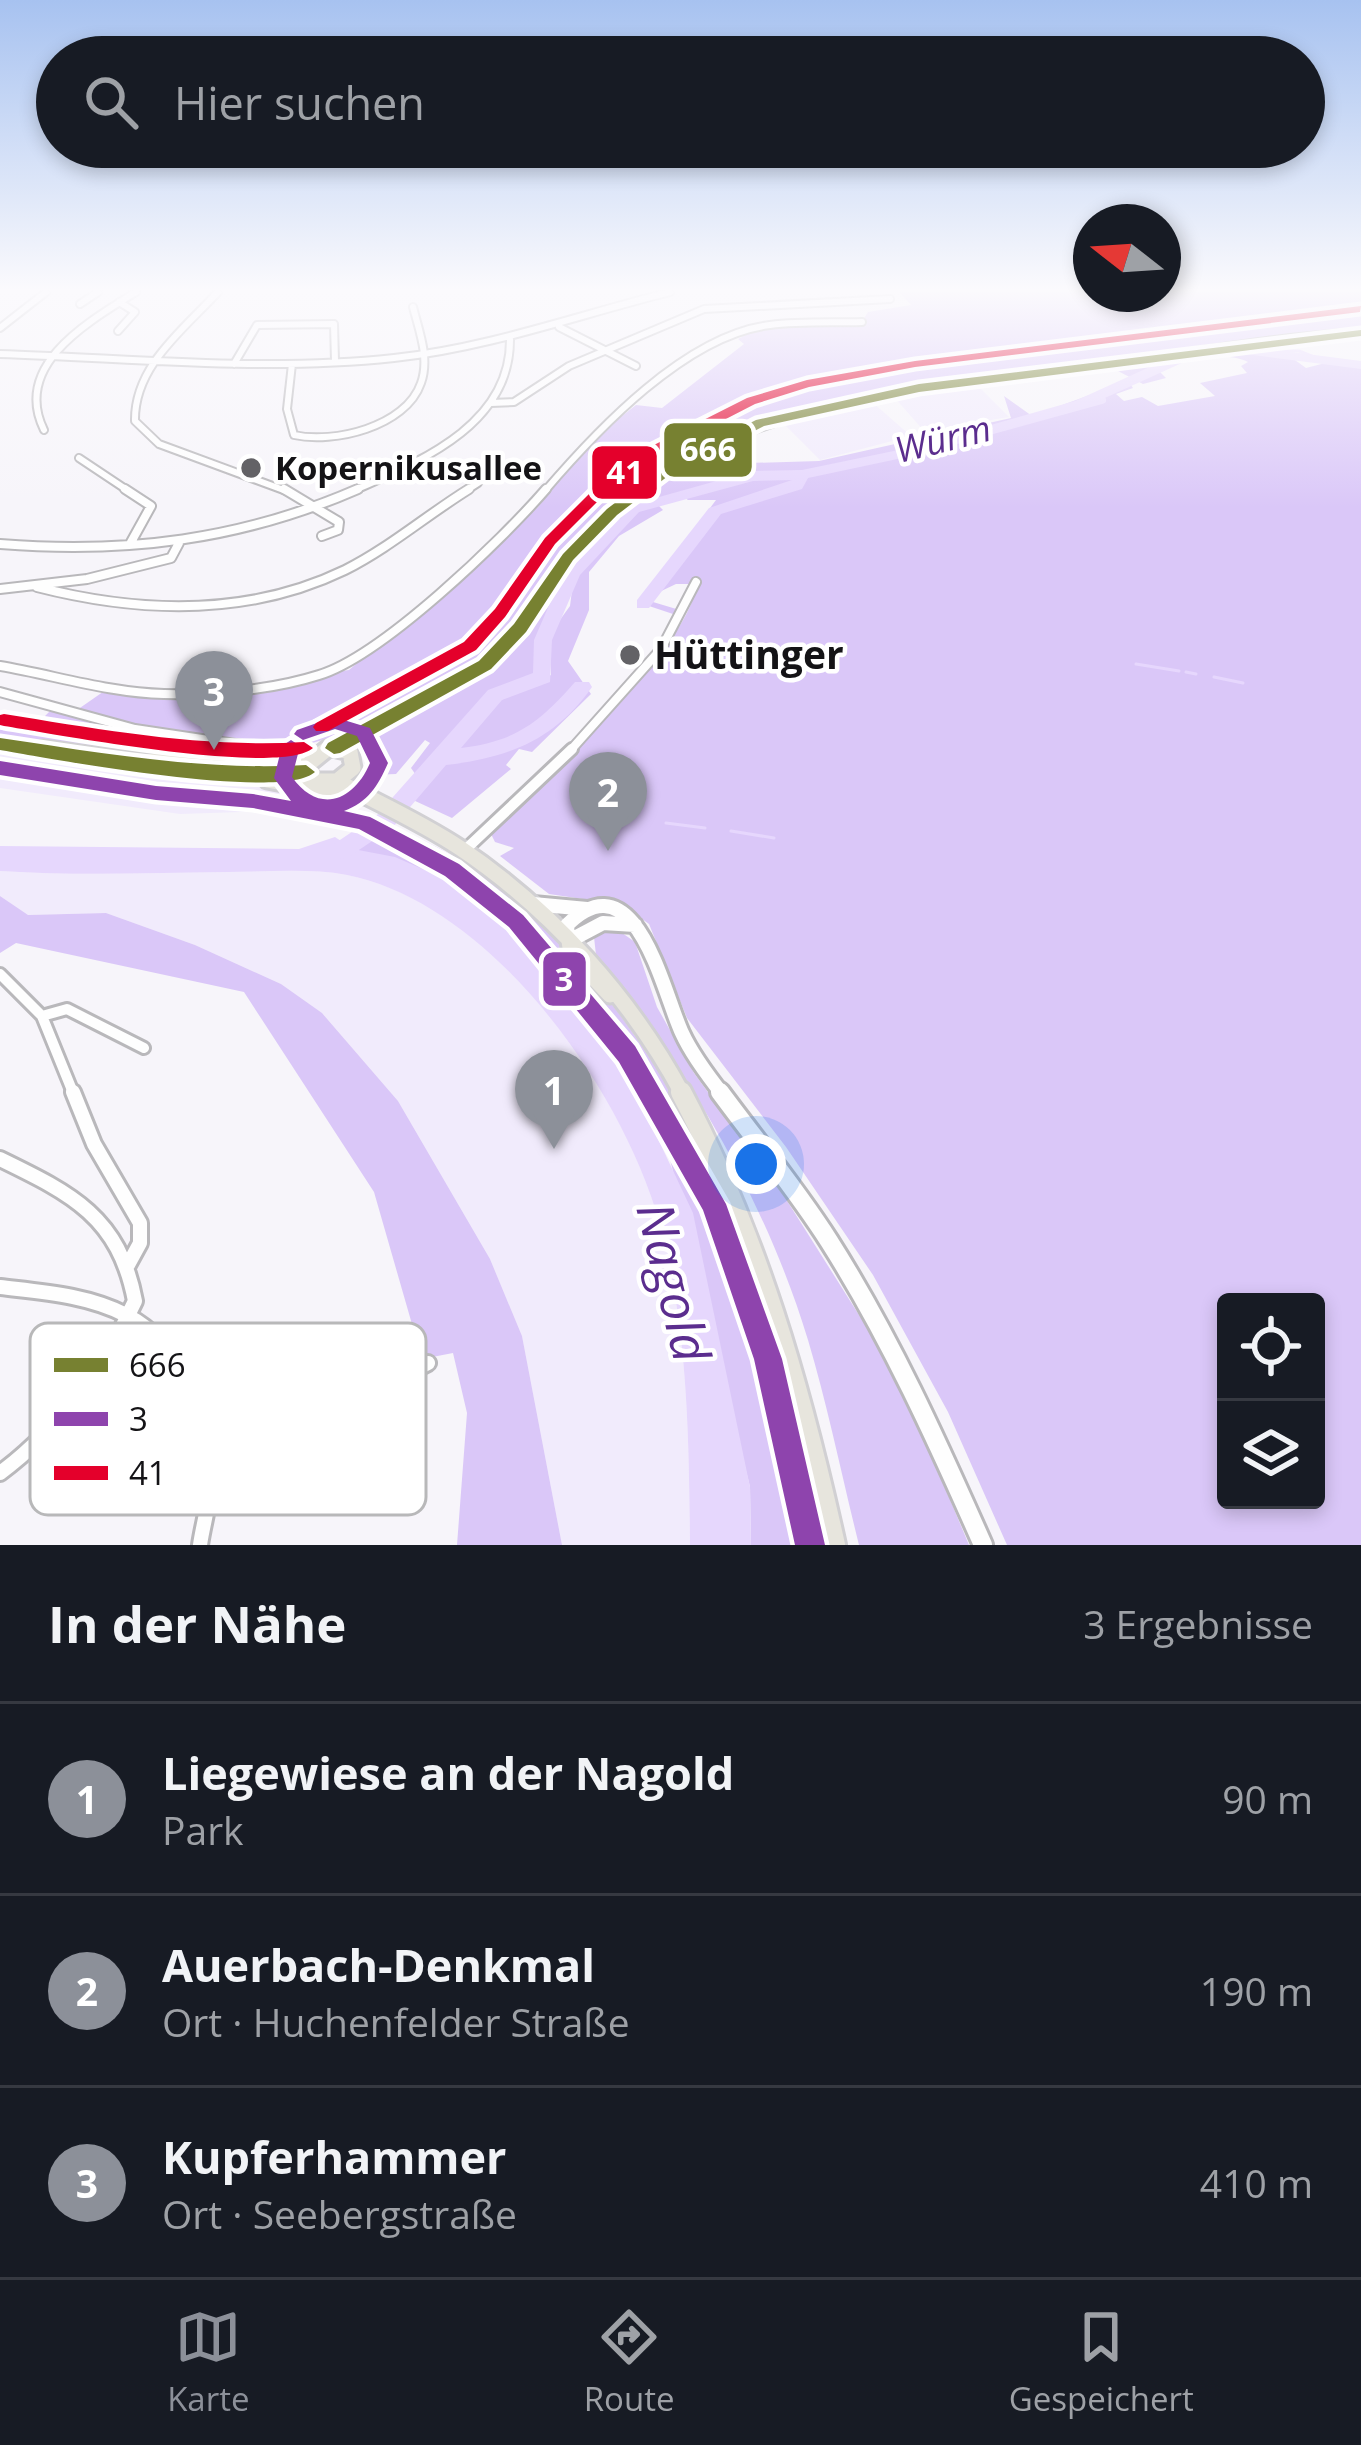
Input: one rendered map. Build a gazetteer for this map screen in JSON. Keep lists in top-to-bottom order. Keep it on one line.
{"water":["Würm","Nagold"],"places":["Kopernikusallee","Hüttinger"],"lines":["transit line 666","transit line 41","transit line 3"],"legend":["666","3","41"],"north":"left","page":{"search":"Hier suchen","pins":["3","2","1"],"heading":["In der Nähe","3 Ergebnisse"],"list":[{"mark":"1","name":"Liegewiese an der Nagold","note":"Park","value":"90 m"},{"mark":"2","name":"Auerbach-Denkmal","note":"Ort · Huchenfelder Straße","value":"190 m"},{"mark":"3","name":"Kupferhammer","note":"Ort · Seebergstraße","value":"410 m"}],"nav":["Karte","Route","Gespeichert"]}}
